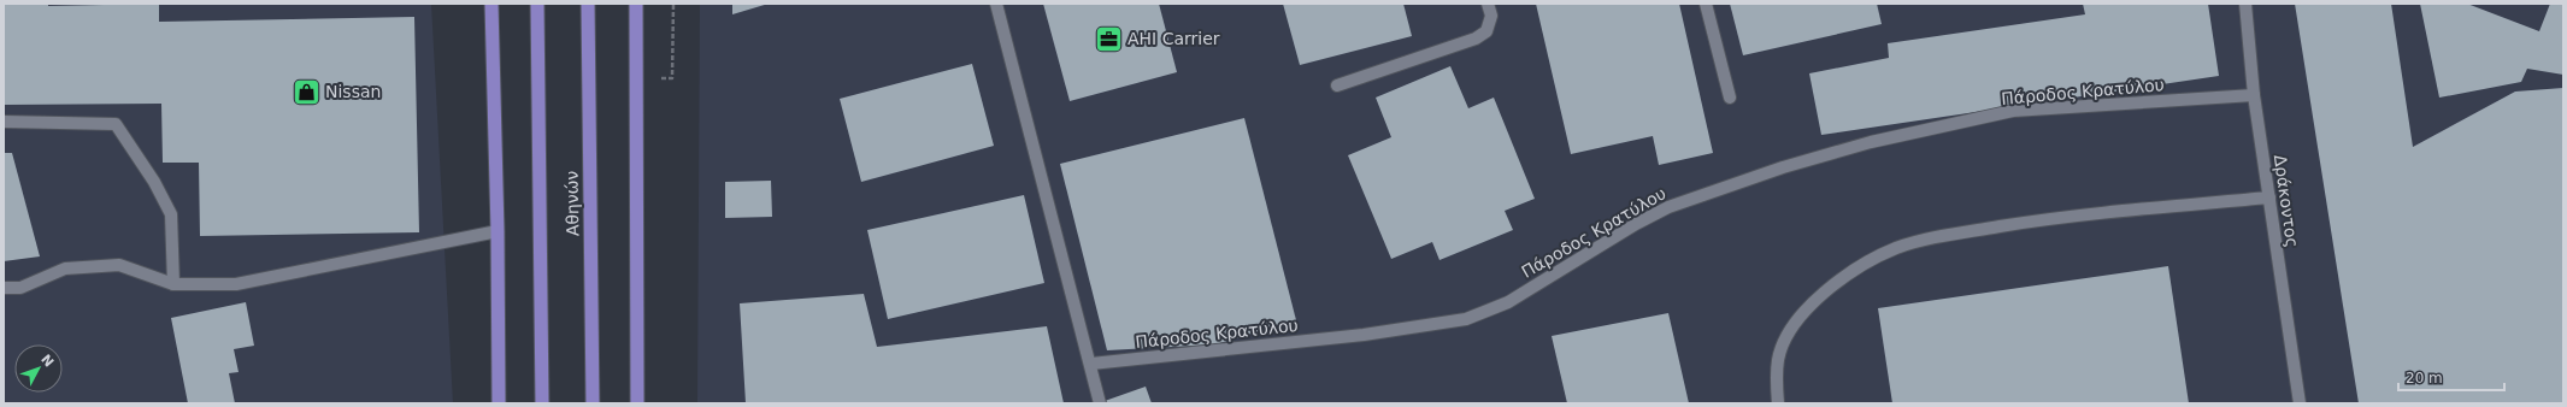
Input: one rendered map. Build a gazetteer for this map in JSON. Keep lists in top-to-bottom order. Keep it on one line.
{"streets":{"highway":["Αθηνών"],"street":["Πάροδος Κρατύλου","Δράκοντος"]},"crossings":[["Πάροδος Κρατύλου","Δράκοντος"]],"places":{"office":["AHI Carrier"],"shop":["Nissan"]},"scale_bar":"20 m","north":"top right"}
